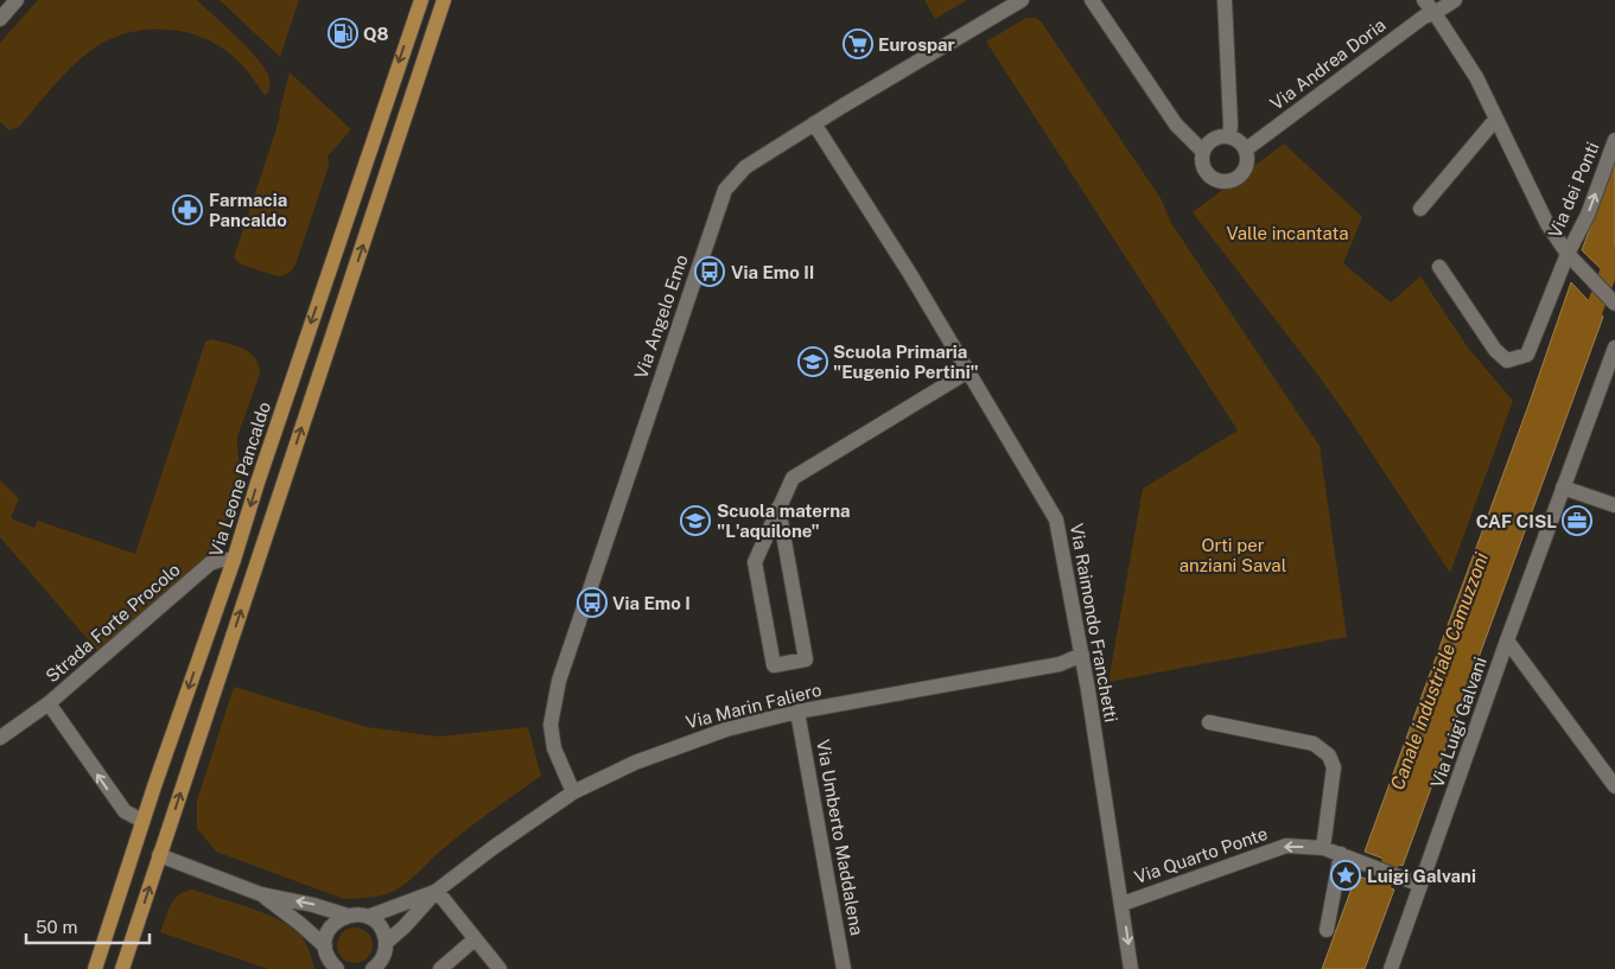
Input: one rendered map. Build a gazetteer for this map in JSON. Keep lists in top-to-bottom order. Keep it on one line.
{"streets":{"main road":["Via Leone Pancaldo"],"street":["Via Andrea Doria","Via dei Ponti","Via Angelo Emo","Strada Forte Procolo","Via Raimondo Franchetti","Via Marin Faliero","Via Luigi Galvani","Via Umberto Maddalena","Via Quarto Ponte"]},"crossings":[["Via Angelo Emo","Via Raimondo Franchetti"],["Via Angelo Emo","Via Marin Faliero"],["Via Leone Pancaldo","Strada Forte Procolo"],["Via Raimondo Franchetti","Via Marin Faliero"],["Via Raimondo Franchetti","Via Quarto Ponte"],["Via Marin Faliero","Via Umberto Maddalena"],["Via Luigi Galvani","Via Quarto Ponte"]],"one_way":["Via Quarto Ponte"],"water":["Canale industriale Camuzzoni"],"parks":["Valle incantata","Orti per anziani Saval"],"places":{"fuel station":["Q8"],"supermarket":["Eurospar"],"pharmacy":["Farmacia Pancaldo"],"bus stop":["Via Emo II","Via Emo I"],"school or university":["Scuola Primaria \"Eugenio Pertini\"","Scuola materna \"L'aquilone\""],"office":["CAF CISL"],"place":["Luigi Galvani"]},"scale_bar":"50 m"}
